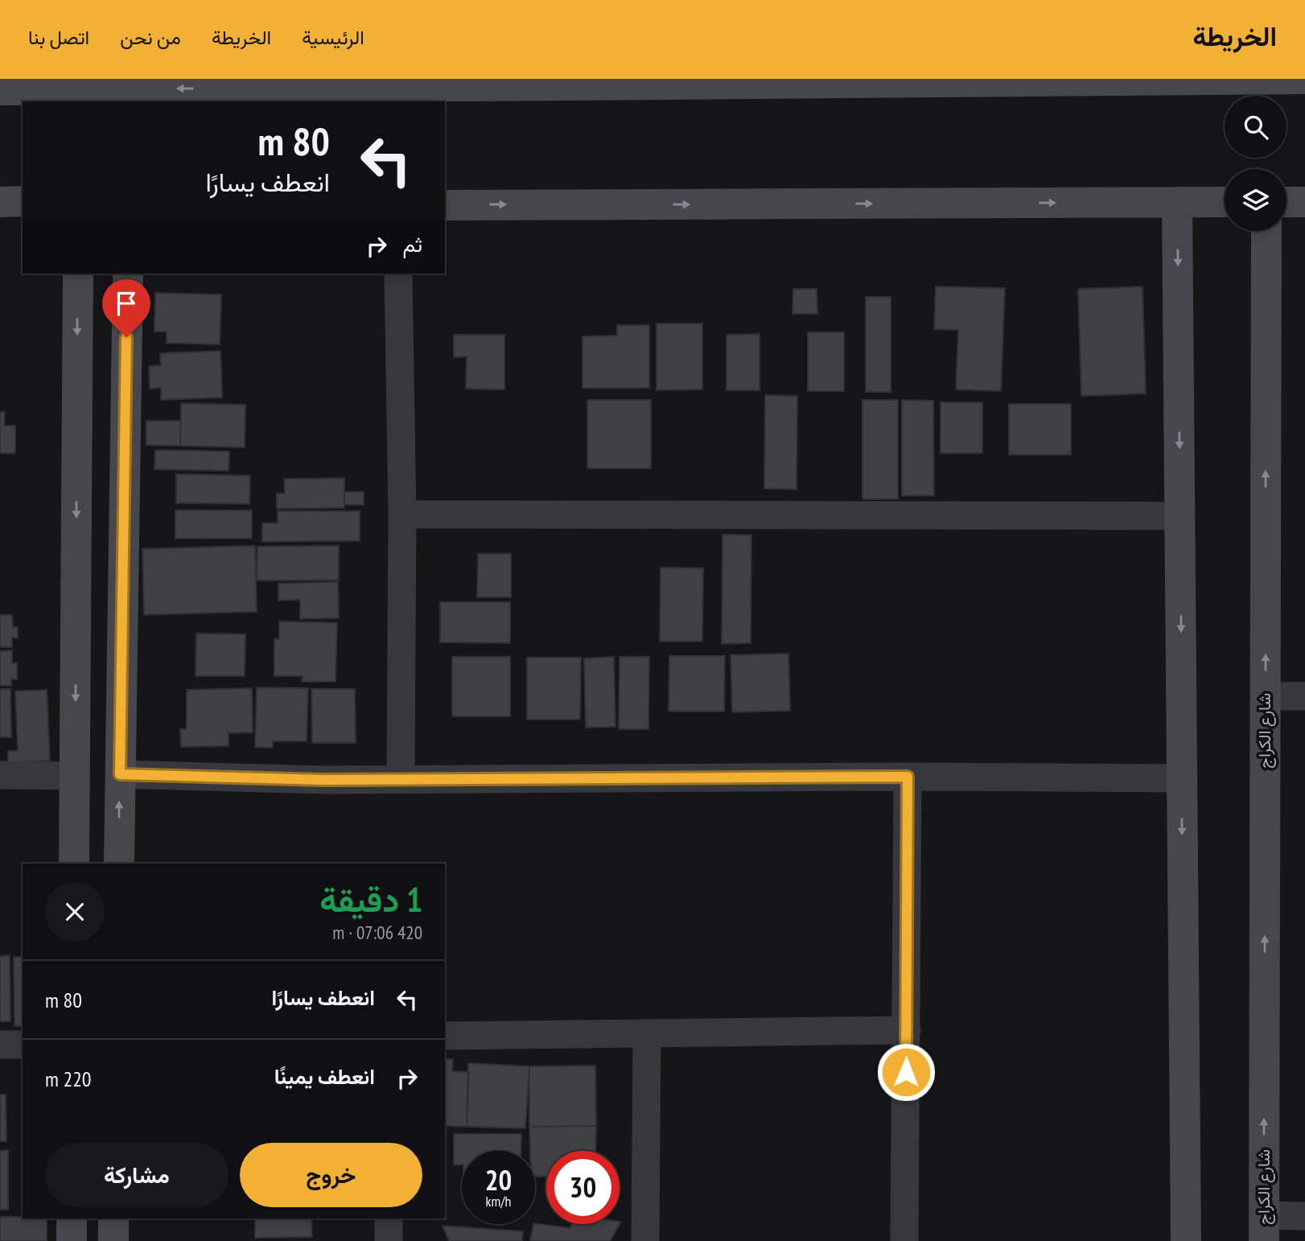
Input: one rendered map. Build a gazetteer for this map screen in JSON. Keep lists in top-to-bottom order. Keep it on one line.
{"streets":{"street":["شارع الكراج"]},"page":{"header":"الخريطة","nav":["الرئيسية","الخريطة","من نحن","اتصل بنا"],"turn":["80 m","انعطف يسارًا"],"then":"ثم","heading":["1 دقيقة","420 m · 07:06"],"list":[{"name":"انعطف يسارًا","value":"80 m"},{"name":"انعطف يمينًا","value":"220 m"}],"buttons":["خروج","مشاركة"],"speed":"20 km/h","limit":"30"}}
